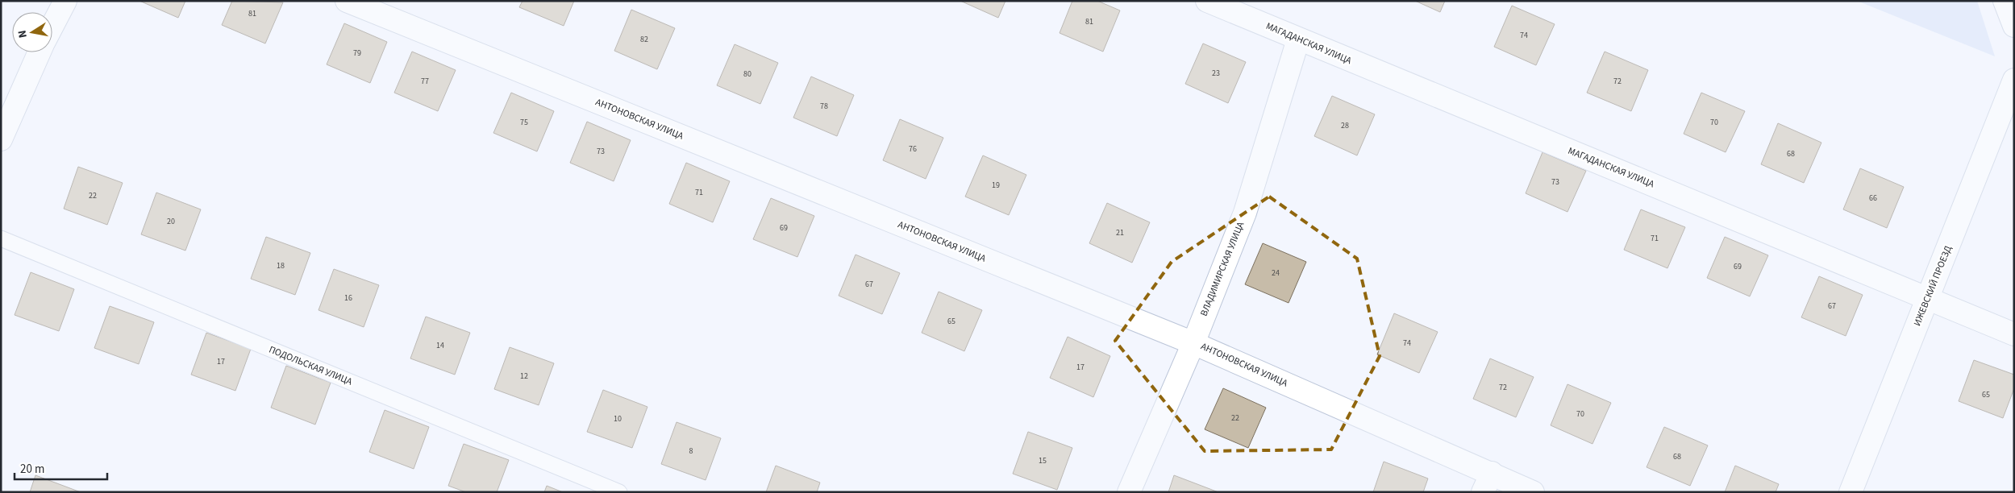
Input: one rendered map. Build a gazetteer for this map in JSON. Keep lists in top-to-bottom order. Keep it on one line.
{"streets":{"street":["МАГАДАНСКАЯ УЛИЦА","АНТОНОВСКАЯ УЛИЦА","ВЛАДИМИРСКАЯ УЛИЦА","ИЖЕВСКИЙ ПРОЕЗД"],"lane":["ПОДОЛЬСКАЯ УЛИЦА"]},"crossings":[["МАГАДАНСКАЯ УЛИЦА","ВЛАДИМИРСКАЯ УЛИЦА"],["МАГАДАНСКАЯ УЛИЦА","ИЖЕВСКИЙ ПРОЕЗД"],["АНТОНОВСКАЯ УЛИЦА","ВЛАДИМИРСКАЯ УЛИЦА"]],"house_numbers":["81","81","74","82","79","23","80","77","72","78","75","70","28","76","73","68","73","19","71","22","66","20","69","21","71","18","69","24","67","16","67","65","74","14","17","17","12","72","65","70","22","10","8","68","15"],"scale_bar":"20 m","north":"left"}
